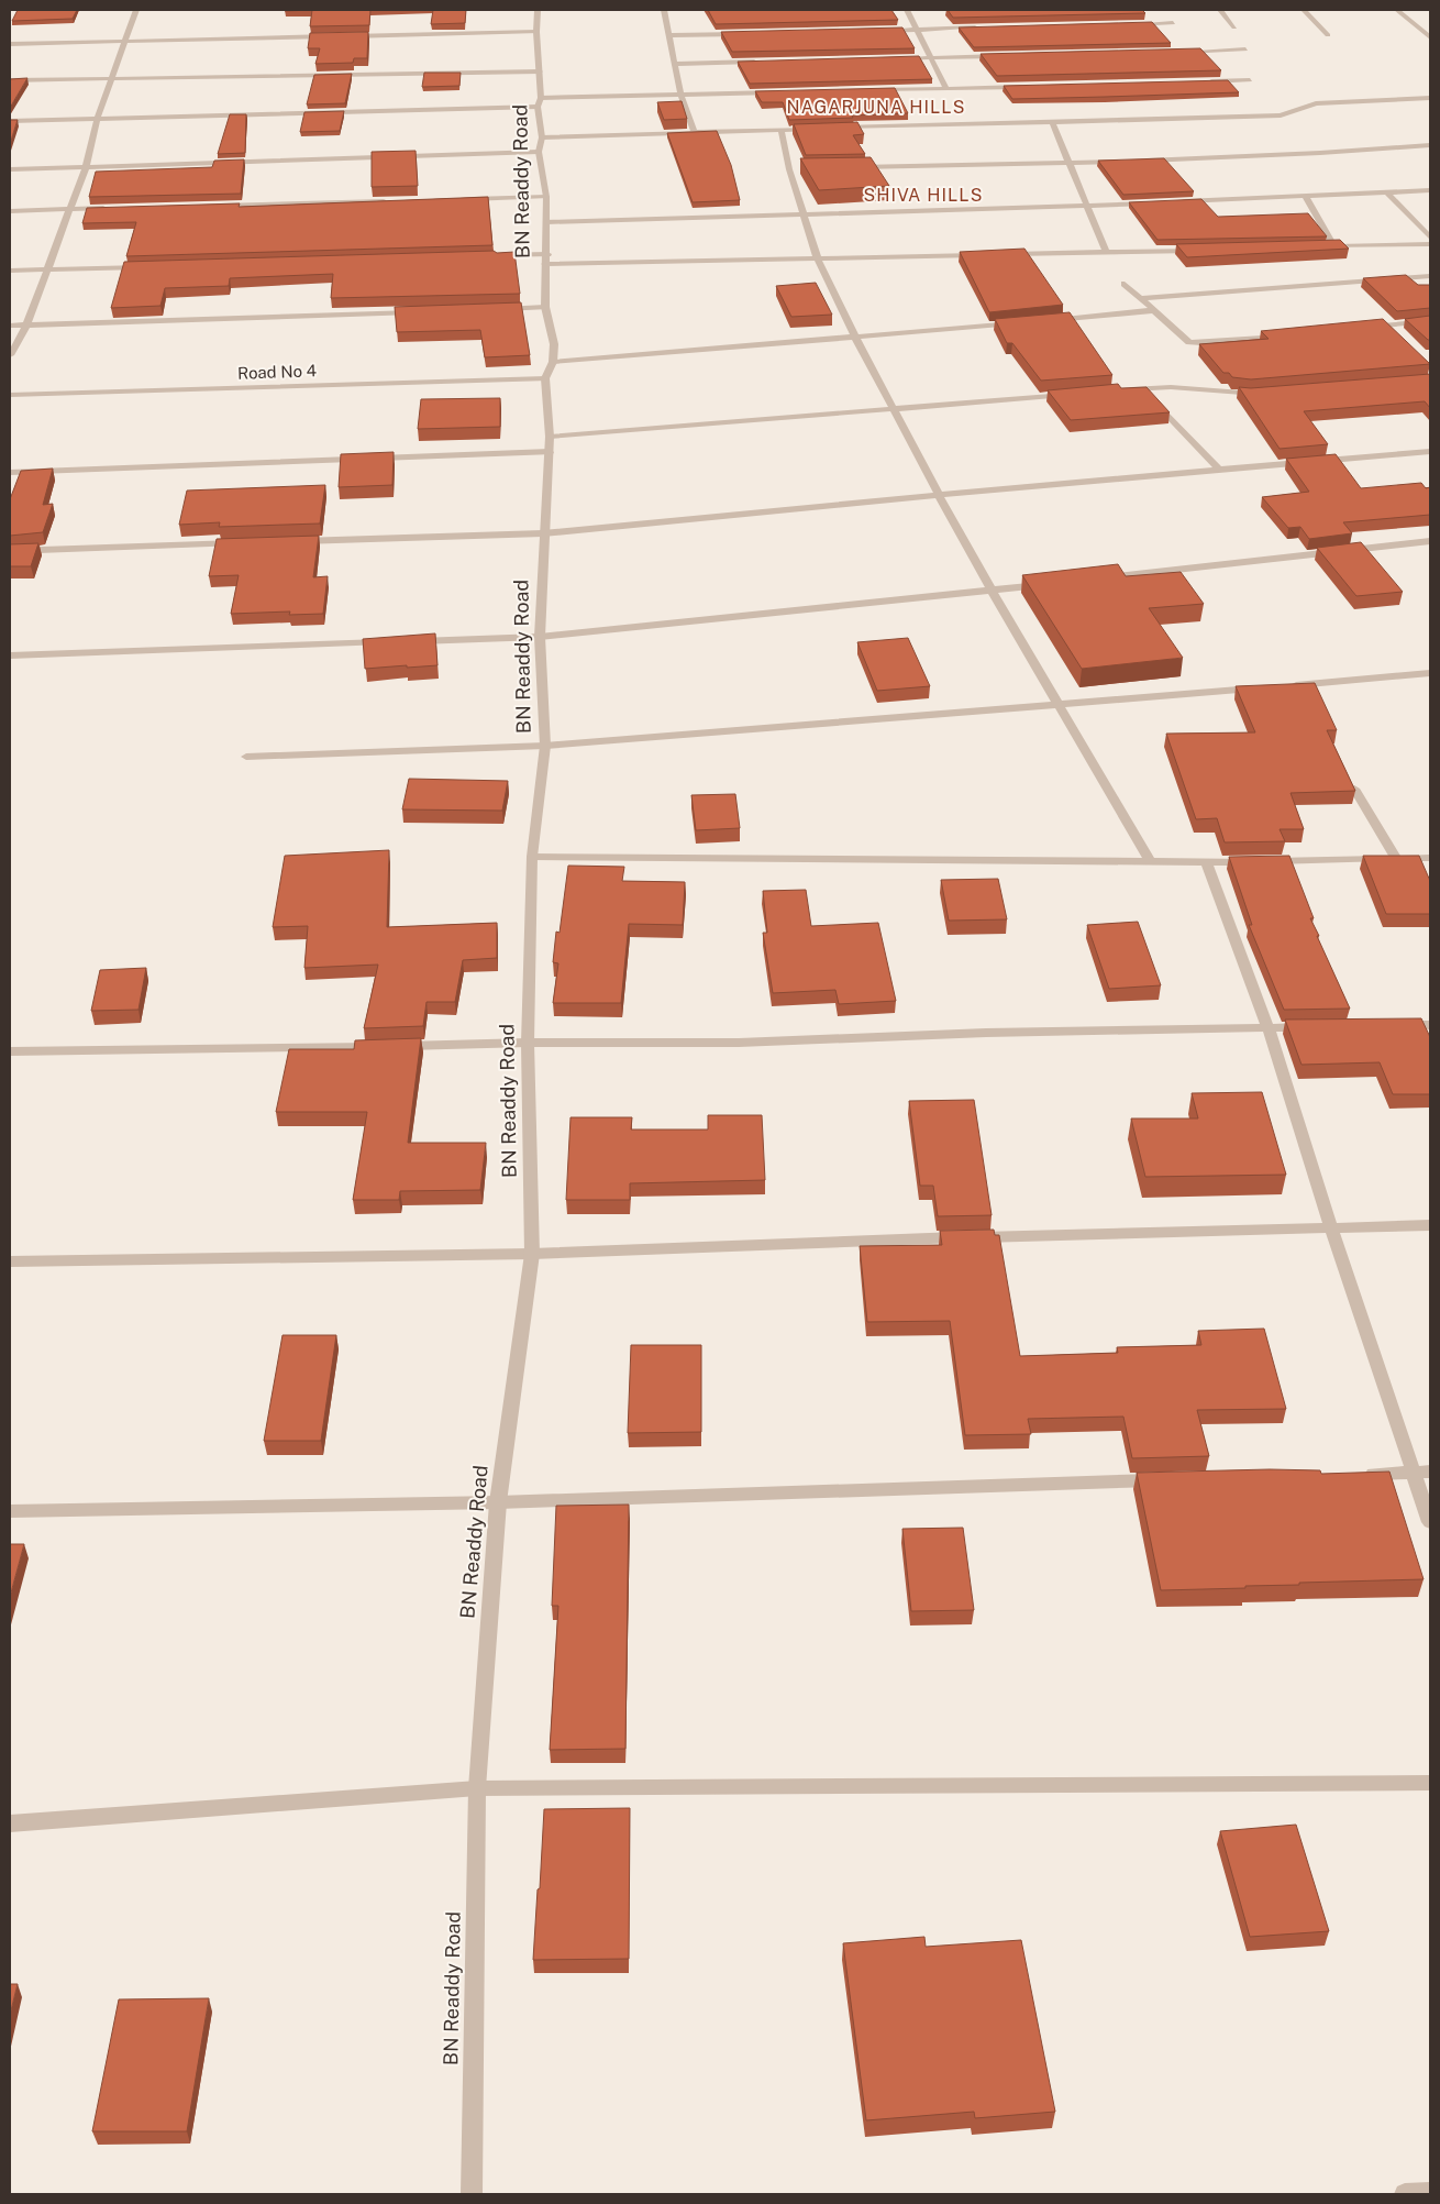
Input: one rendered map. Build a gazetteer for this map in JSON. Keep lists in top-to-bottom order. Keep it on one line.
{"streets":{"street":["BN Readdy Road","Road No 4"]},"crossings":[["BN Readdy Road","Road No 4"]],"districts":["NAGARJUNA HILLS","SHIVA HILLS"]}
